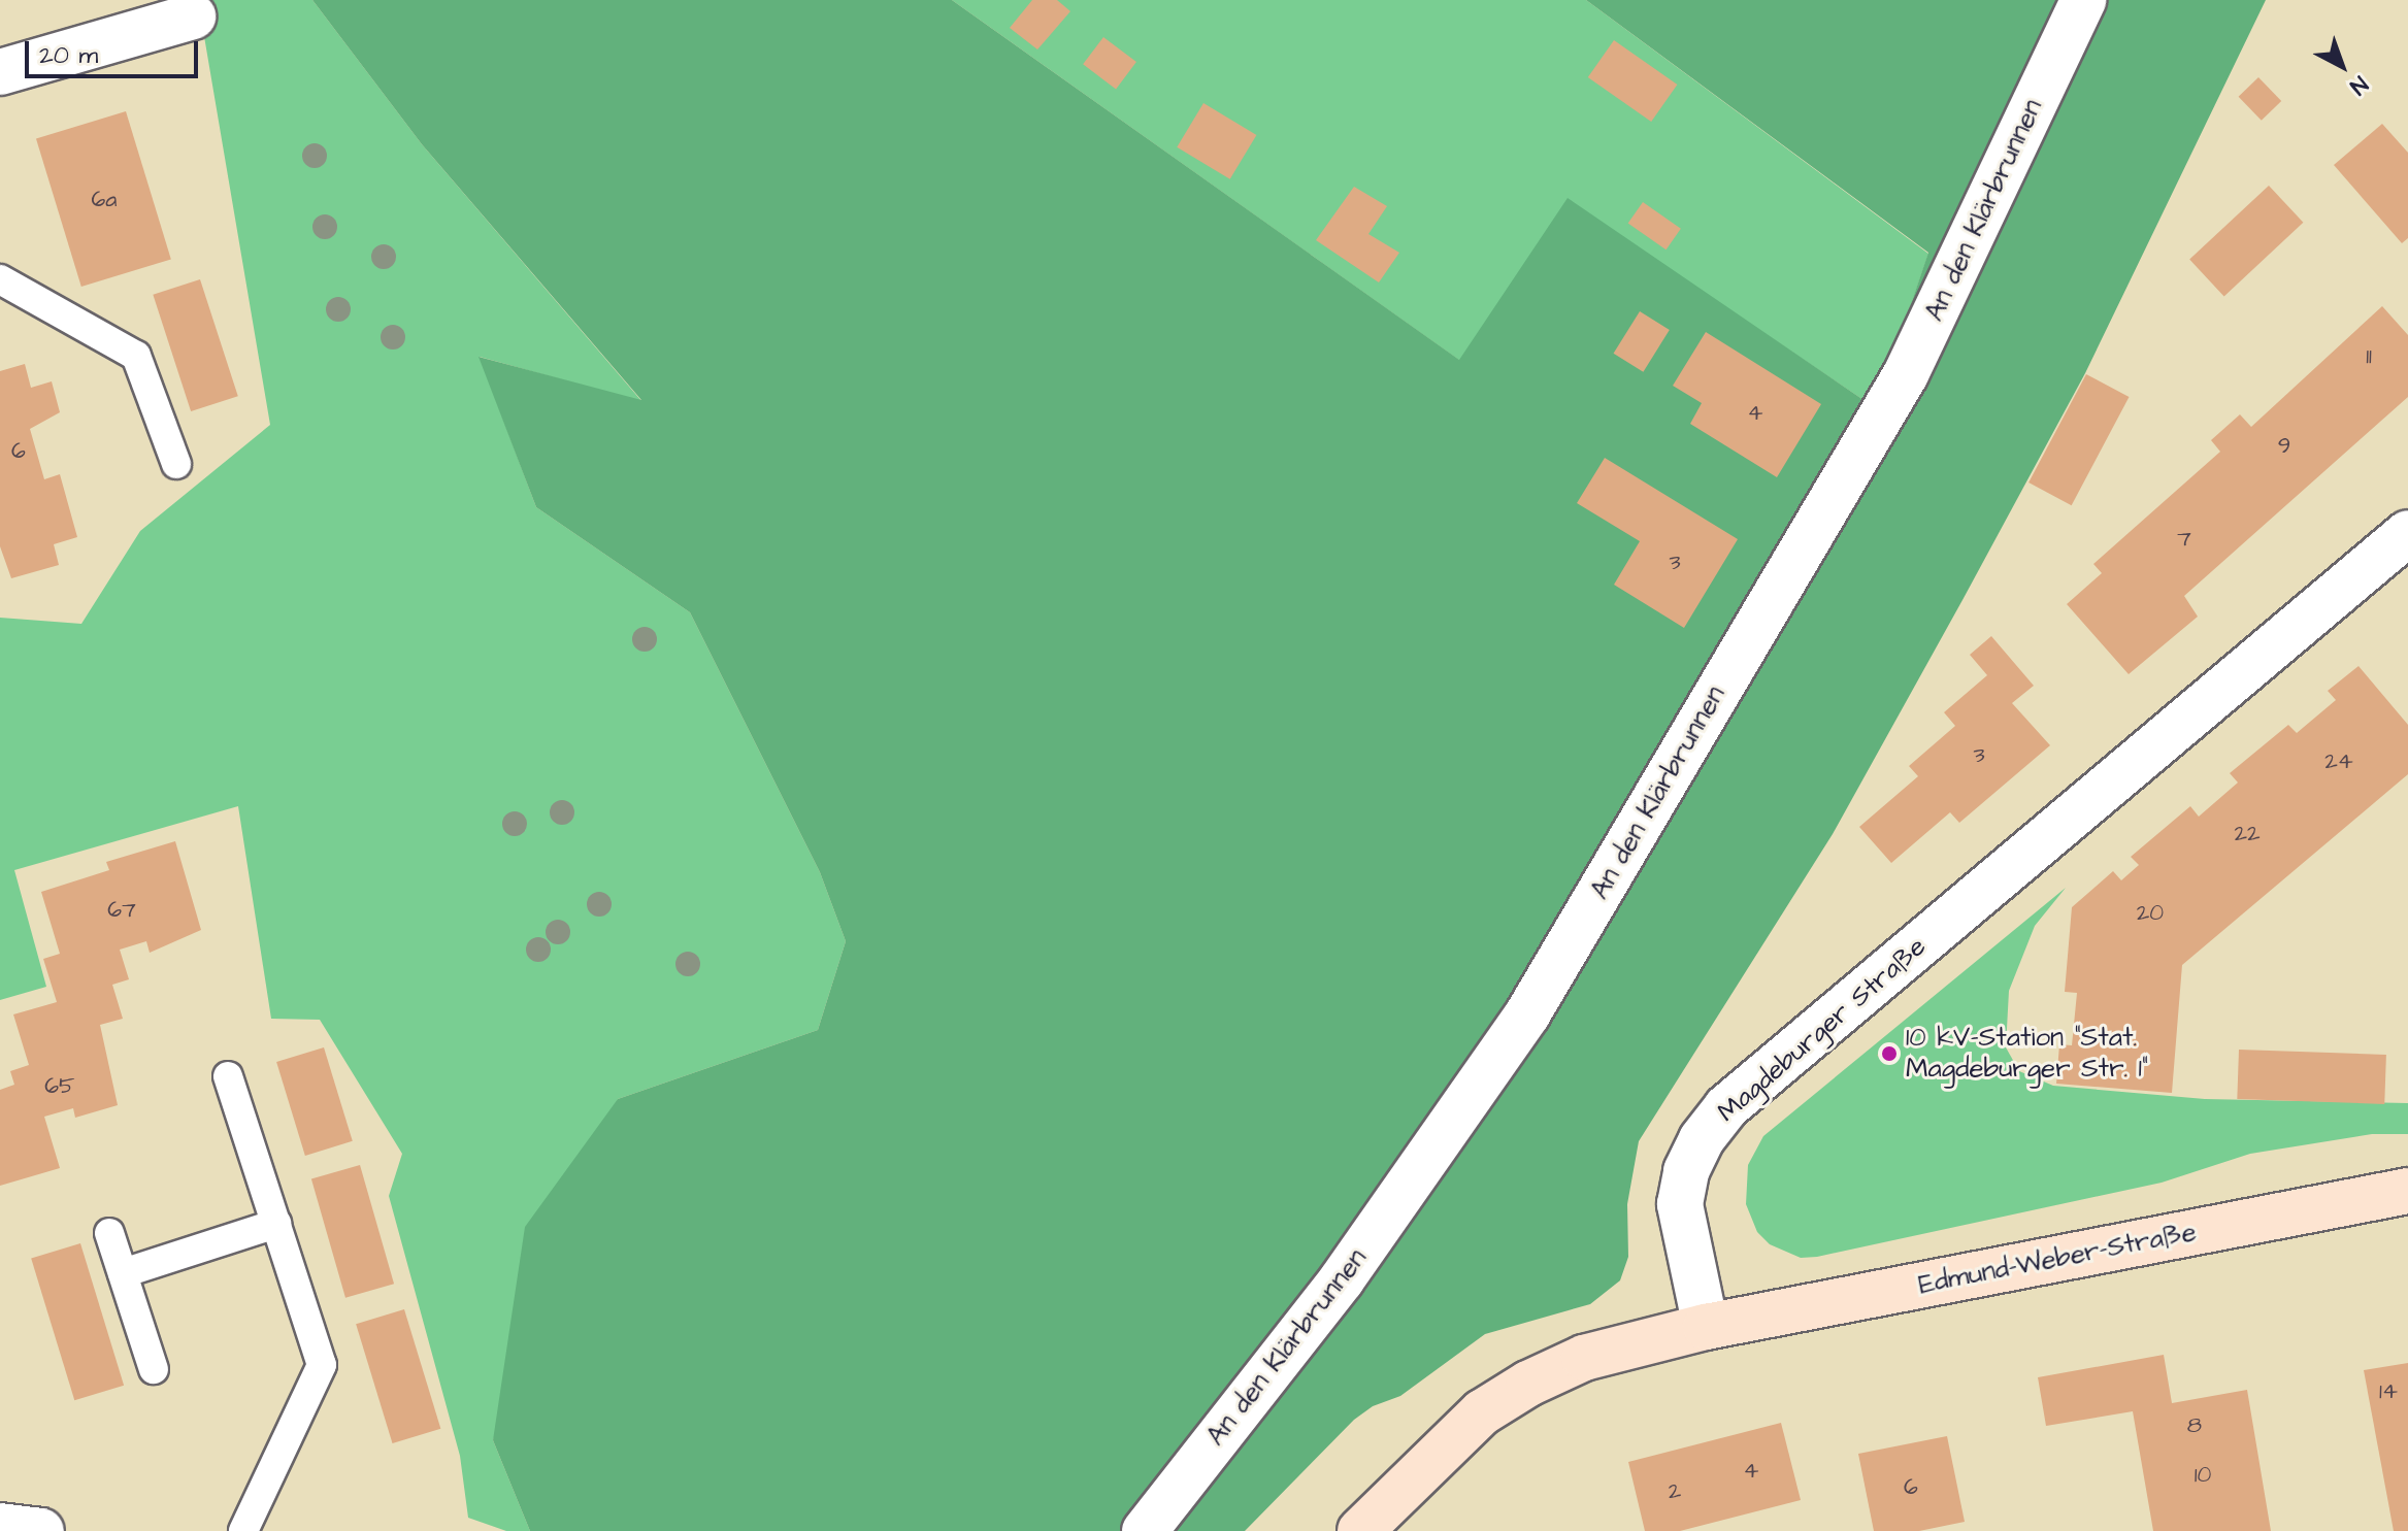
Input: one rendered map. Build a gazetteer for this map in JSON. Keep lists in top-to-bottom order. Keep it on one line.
{"streets":{"main road":["Edmund-Weber-Straße"],"street":["An den Klärbrunnen","Magdeburger Straße"]},"crossings":[["Magdeburger Straße","Edmund-Weber-Straße"]],"places":["10 kV-Station \"Stat. Magdeburger Str. 1\""],"house_numbers":["6a","11","4","9","6","7","3","3","24","22","67","20","65","14","8","4","10","6","2"],"scale_bar":"20 m","north":"bottom right"}
